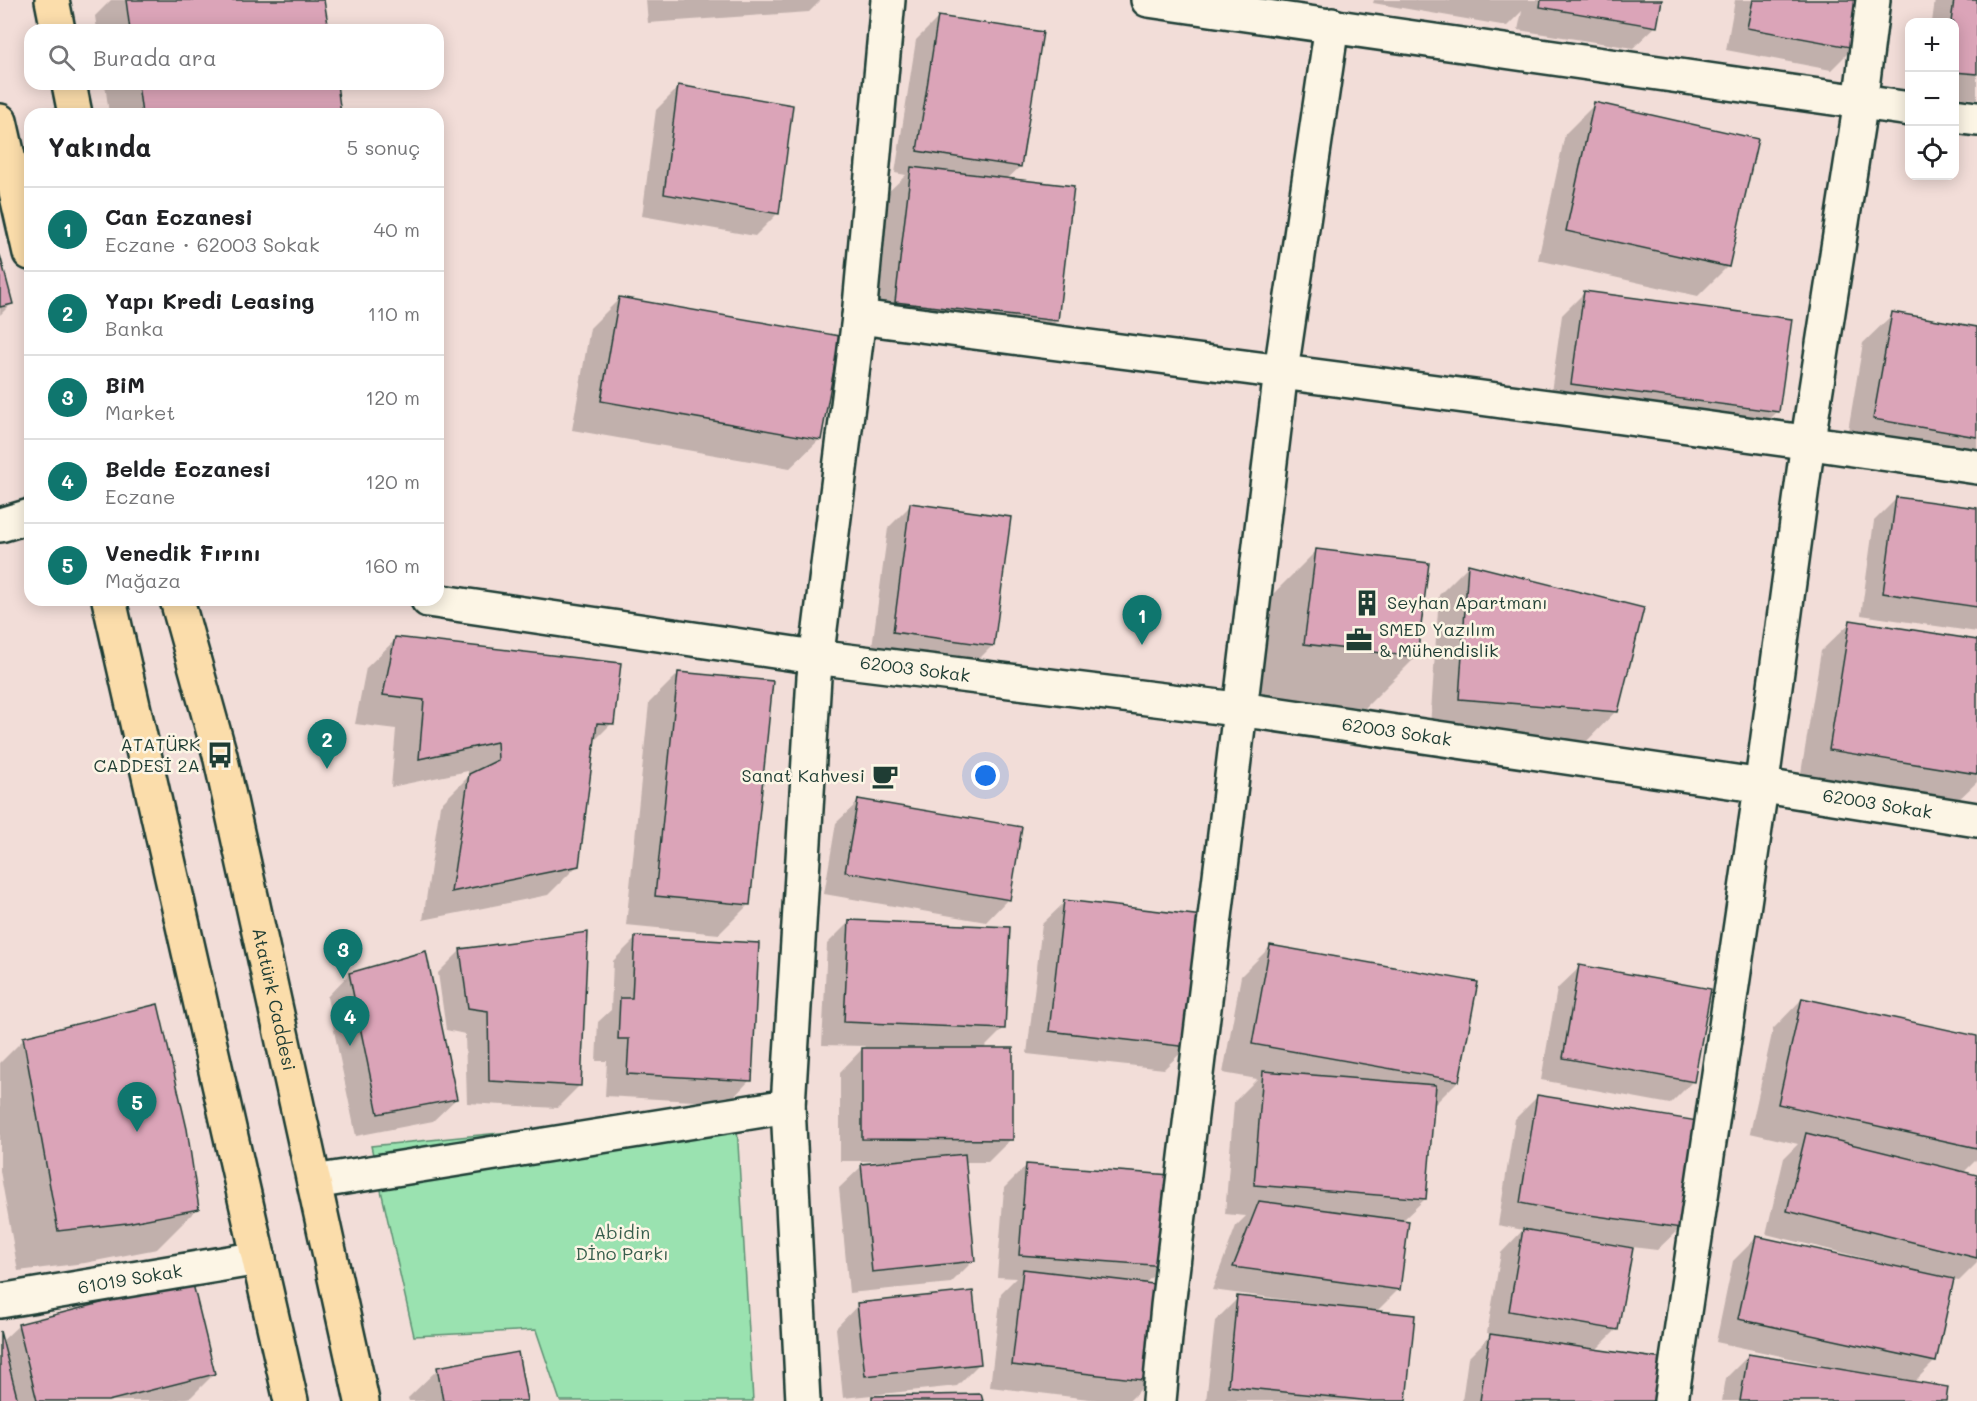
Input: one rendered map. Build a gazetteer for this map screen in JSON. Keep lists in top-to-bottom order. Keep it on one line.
{"streets":{"main road":["Atatürk Caddesi"],"street":["62003 Sokak","61019 Sokak"]},"parks":["Abidin Dİno Parkı"],"places":{"building":["Seyhan Apartmanı"],"office":["SMED Yazılım & Mühendislik"],"bus stop":["ATATÜRK CADDESİ 2A"],"cafe":["Sanat Kahvesi"]},"page":{"map_buttons":["+","−"],"search":"Burada ara","heading":["Yakında","5 sonuç"],"list":[{"mark":"1","name":"Can Eczanesi","note":"Eczane · 62003 Sokak","value":"40 m"},{"mark":"2","name":"Yapı Kredi Leasing","note":"Banka","value":"110 m"},{"mark":"3","name":"BiM","note":"Market","value":"120 m"},{"mark":"4","name":"Belde Eczanesi","note":"Eczane","value":"120 m"},{"mark":"5","name":"Venedik Fırını","note":"Mağaza","value":"160 m"}],"pins":["1","2","3","4","5"]}}
